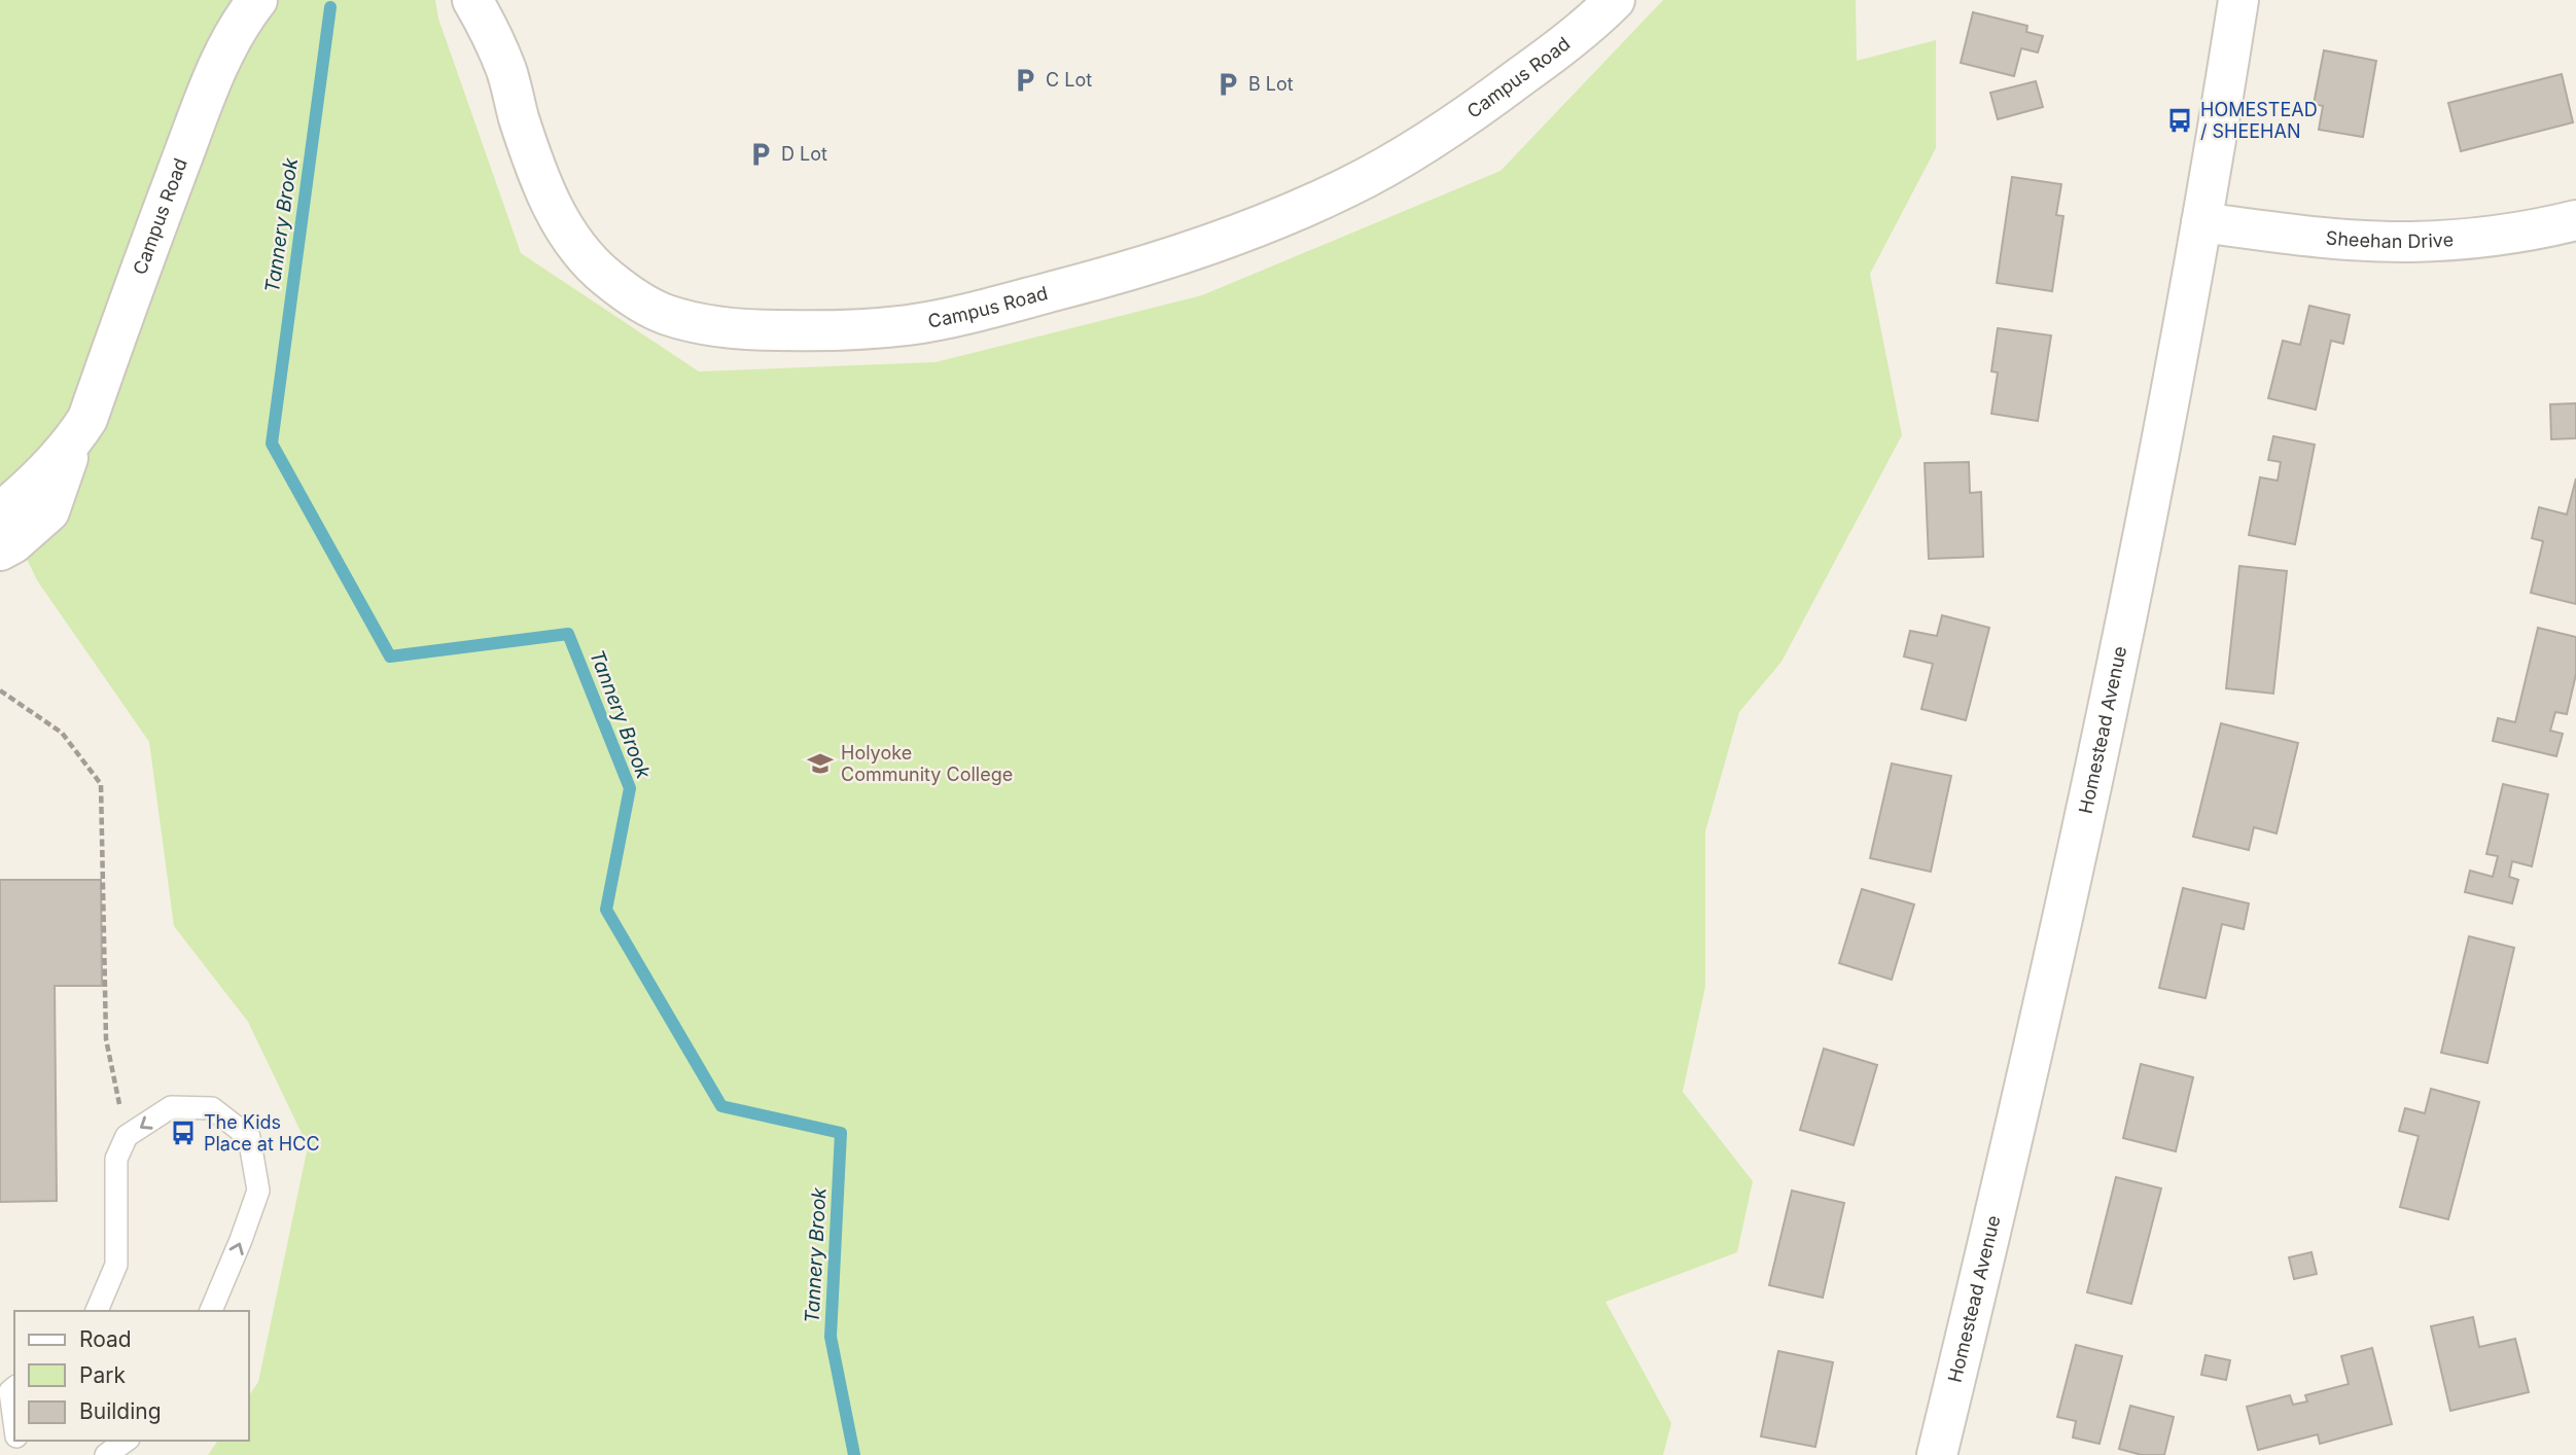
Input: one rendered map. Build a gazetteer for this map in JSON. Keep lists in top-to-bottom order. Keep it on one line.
{"streets":{"street":["Campus Road","Sheehan Drive","Homestead Avenue"]},"crossings":[["Sheehan Drive","Homestead Avenue"]],"water":["Tannery Brook"],"places":{"parking":["C Lot","B Lot","D Lot"],"bus stop":["HOMESTEAD / SHEEHAN","The Kids Place at HCC"],"school or university":["Holyoke Community College"]},"legend":["Road","Park","Building"]}
